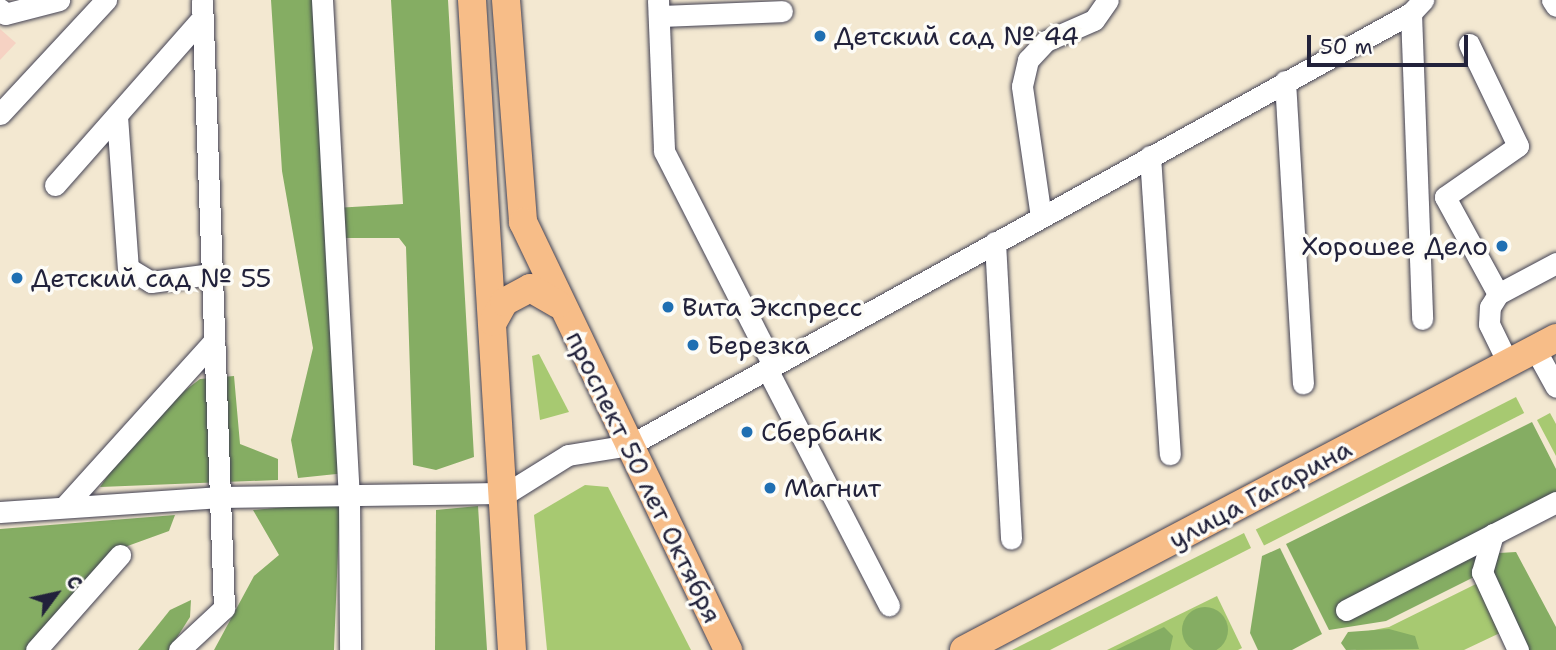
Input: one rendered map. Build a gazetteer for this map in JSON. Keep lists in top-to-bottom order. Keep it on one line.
{"streets":{"main road":["проспект 50 лет Октября","улица Гагарина"]},"places":["Детский сад № 44","Хорошее Дело","Детский сад № 55","Вита Экспресс","Березка","Сбербанк","Магнит"],"scale_bar":"50 m","north":"top right"}
